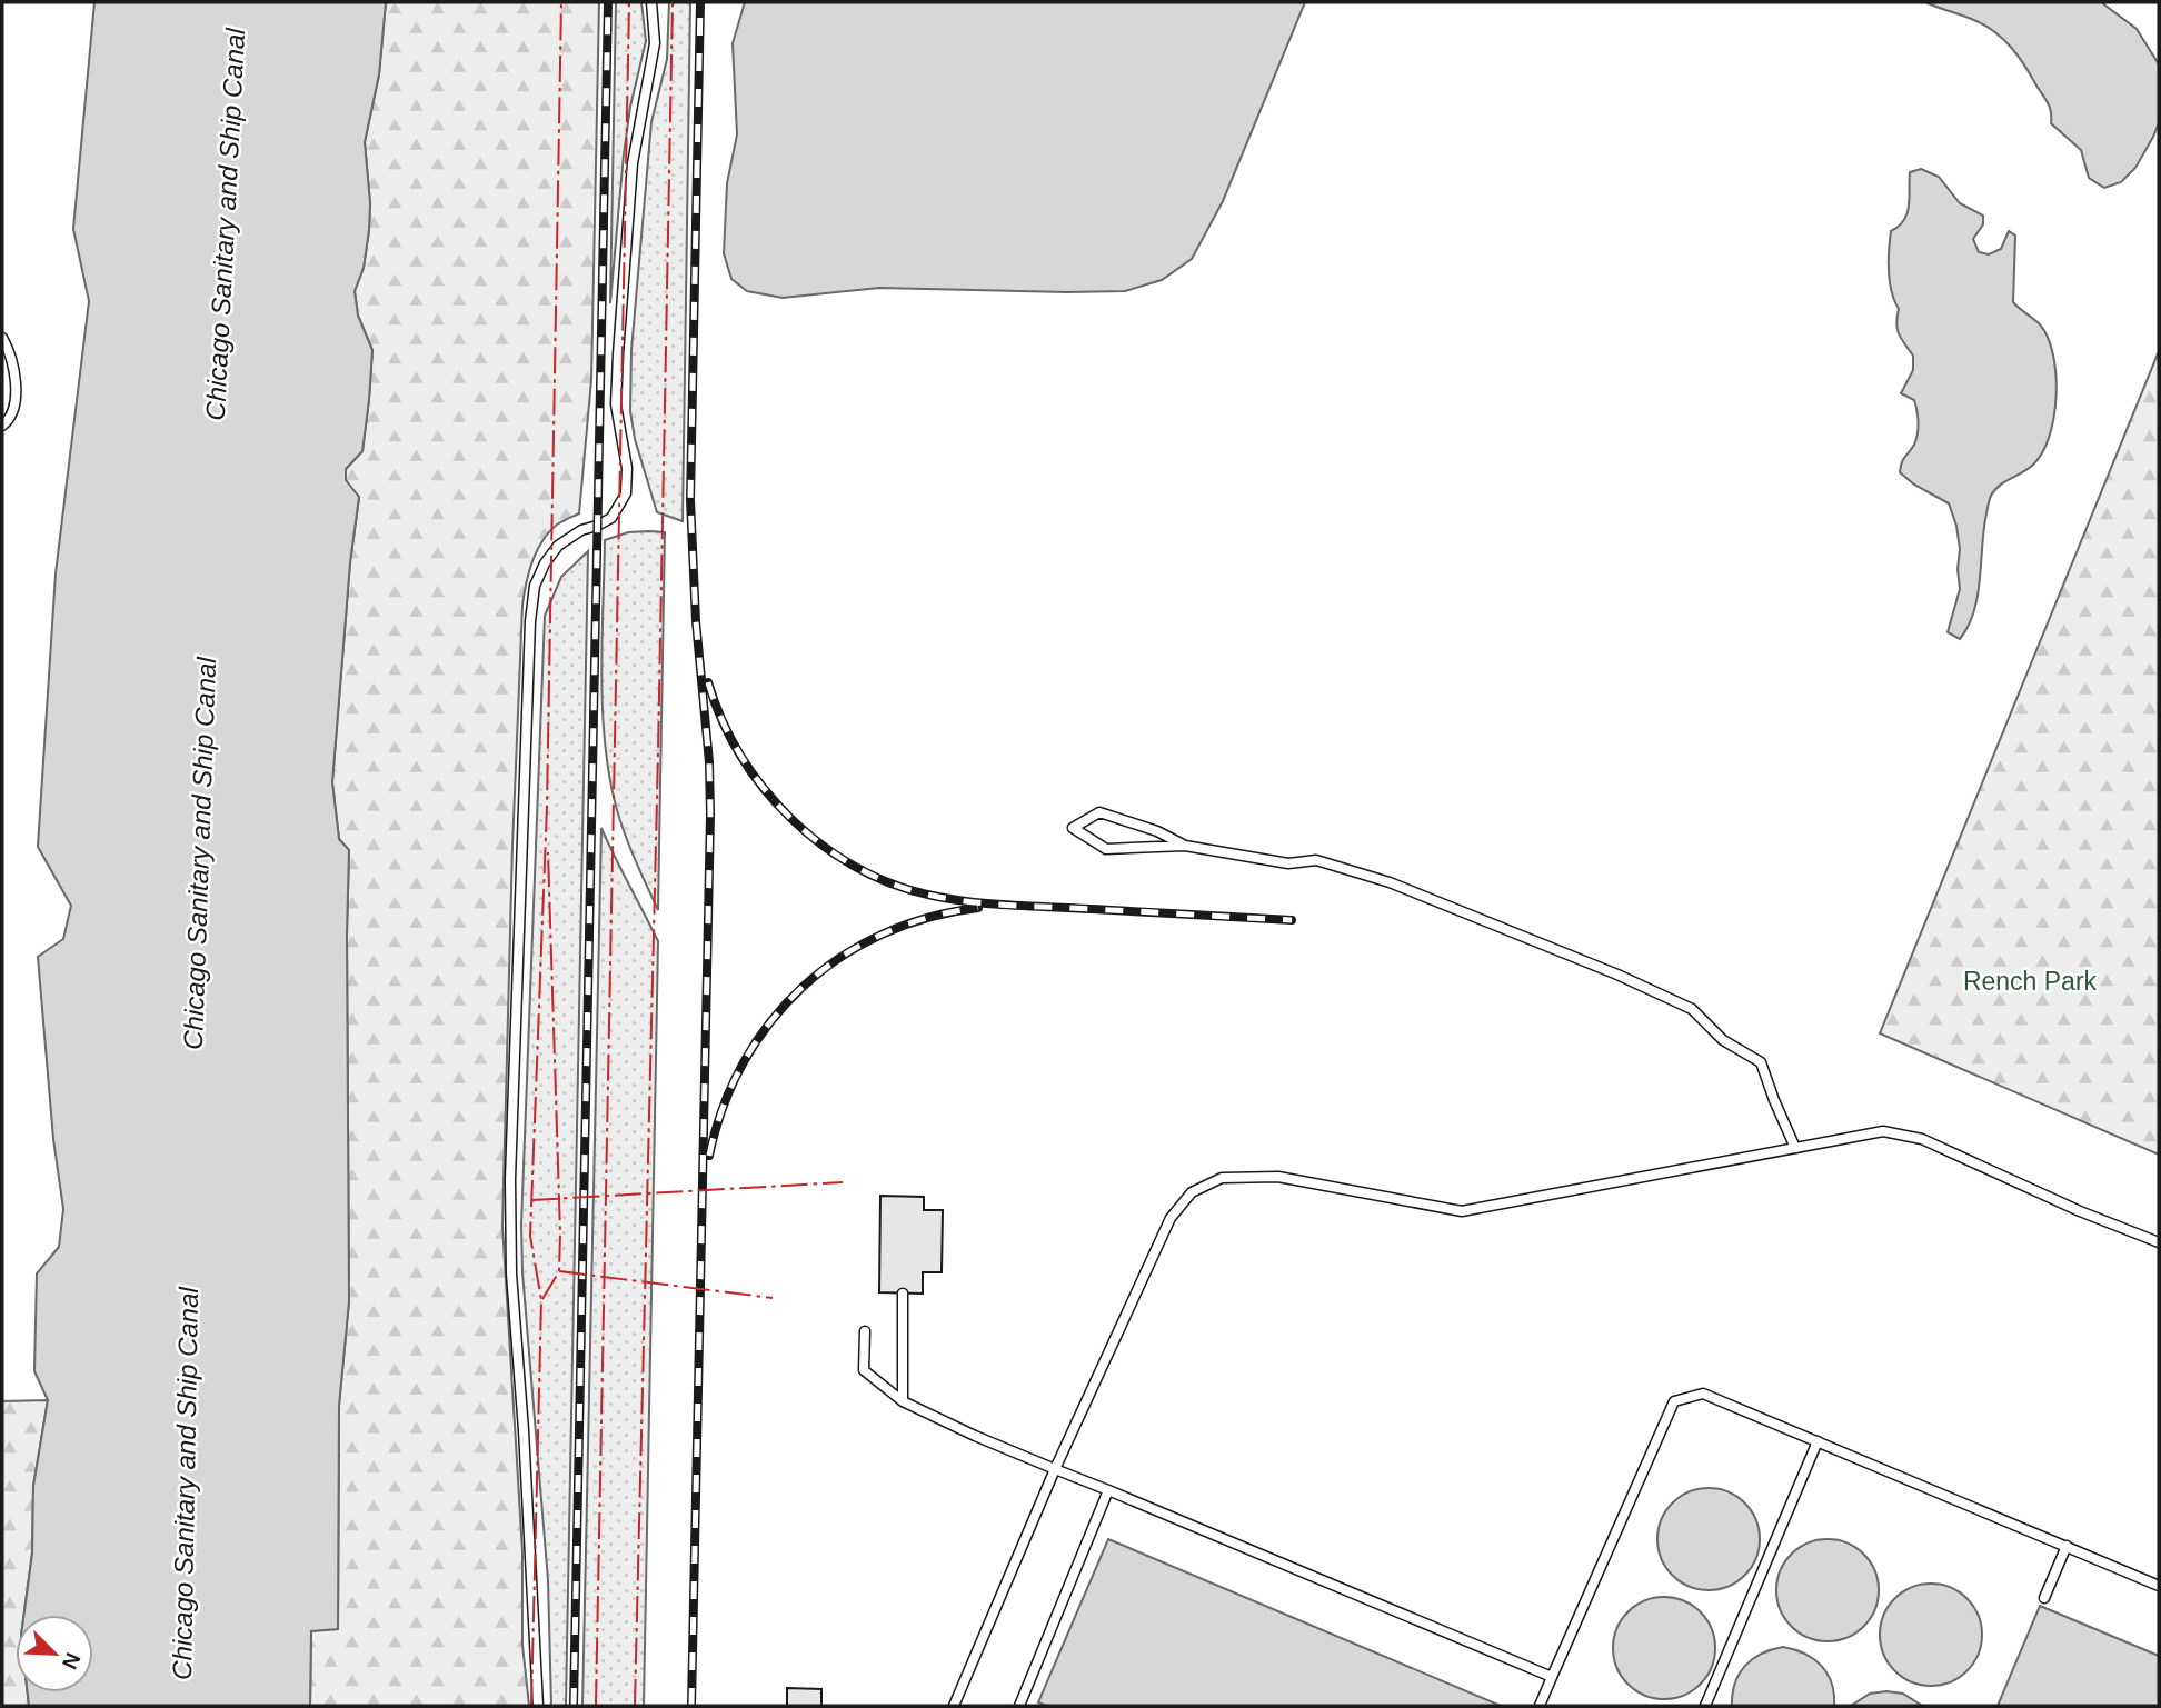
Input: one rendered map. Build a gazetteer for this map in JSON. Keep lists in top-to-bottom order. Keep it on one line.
{"water":["Chicago Sanitary and Ship Canal"],"parks":["Rench Park"],"north":"bottom right"}
